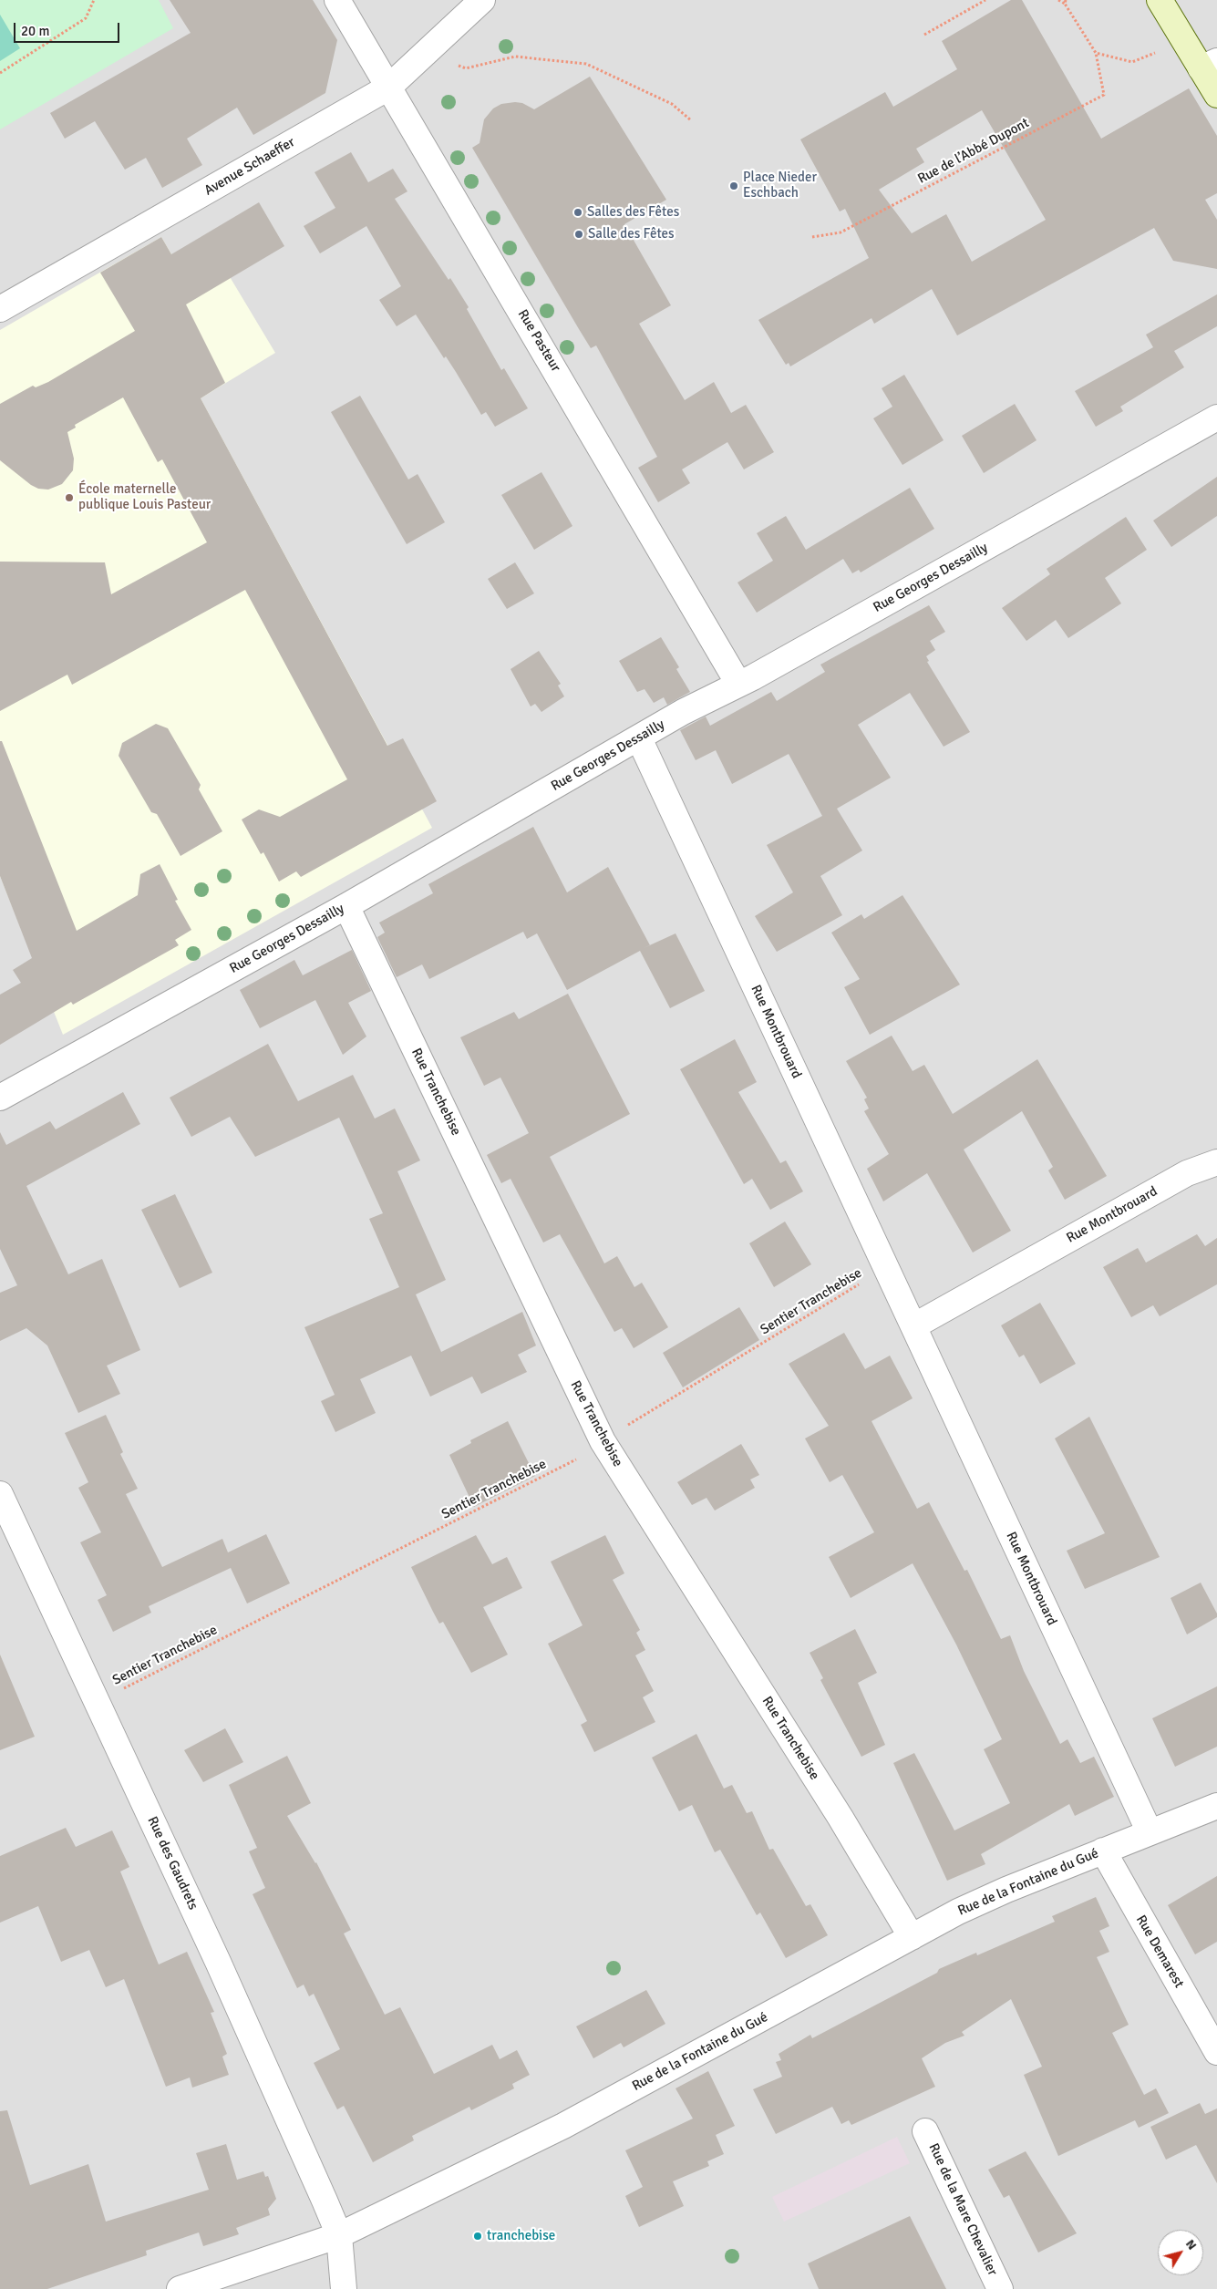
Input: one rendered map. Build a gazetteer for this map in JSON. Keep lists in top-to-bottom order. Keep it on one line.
{"streets":{"street":["Avenue Schaeffer","Rue Pasteur","Rue Georges Dessailly","Rue Montbrouard","Rue Tranchebise","Rue des Gaudrets","Rue de la Fontaine du Gué","Rue Demarest","Rue de la Mare Chevalier"],"path":["Rue de l’Abbé Dupont","Sentier Tranchebise"]},"crossings":[["Avenue Schaeffer","Rue Pasteur"],["Rue Pasteur","Rue Georges Dessailly"],["Rue Georges Dessailly","Rue Montbrouard"],["Rue Georges Dessailly","Rue Tranchebise"],["Rue Montbrouard","Sentier Tranchebise"],["Rue Montbrouard","Rue de la Fontaine du Gué"],["Rue Tranchebise","Sentier Tranchebise"],["Rue Tranchebise","Rue de la Fontaine du Gué"],["Sentier Tranchebise","Rue des Gaudrets"],["Rue des Gaudrets","Rue de la Fontaine du Gué"],["Rue de la Fontaine du Gué","Rue Demarest"]],"places":["Place Nieder Eschbach","Salles des Fêtes","Salle des Fêtes","École maternelle publique Louis Pasteur","tranchebise"],"scale_bar":"20 m","north":"top right"}
